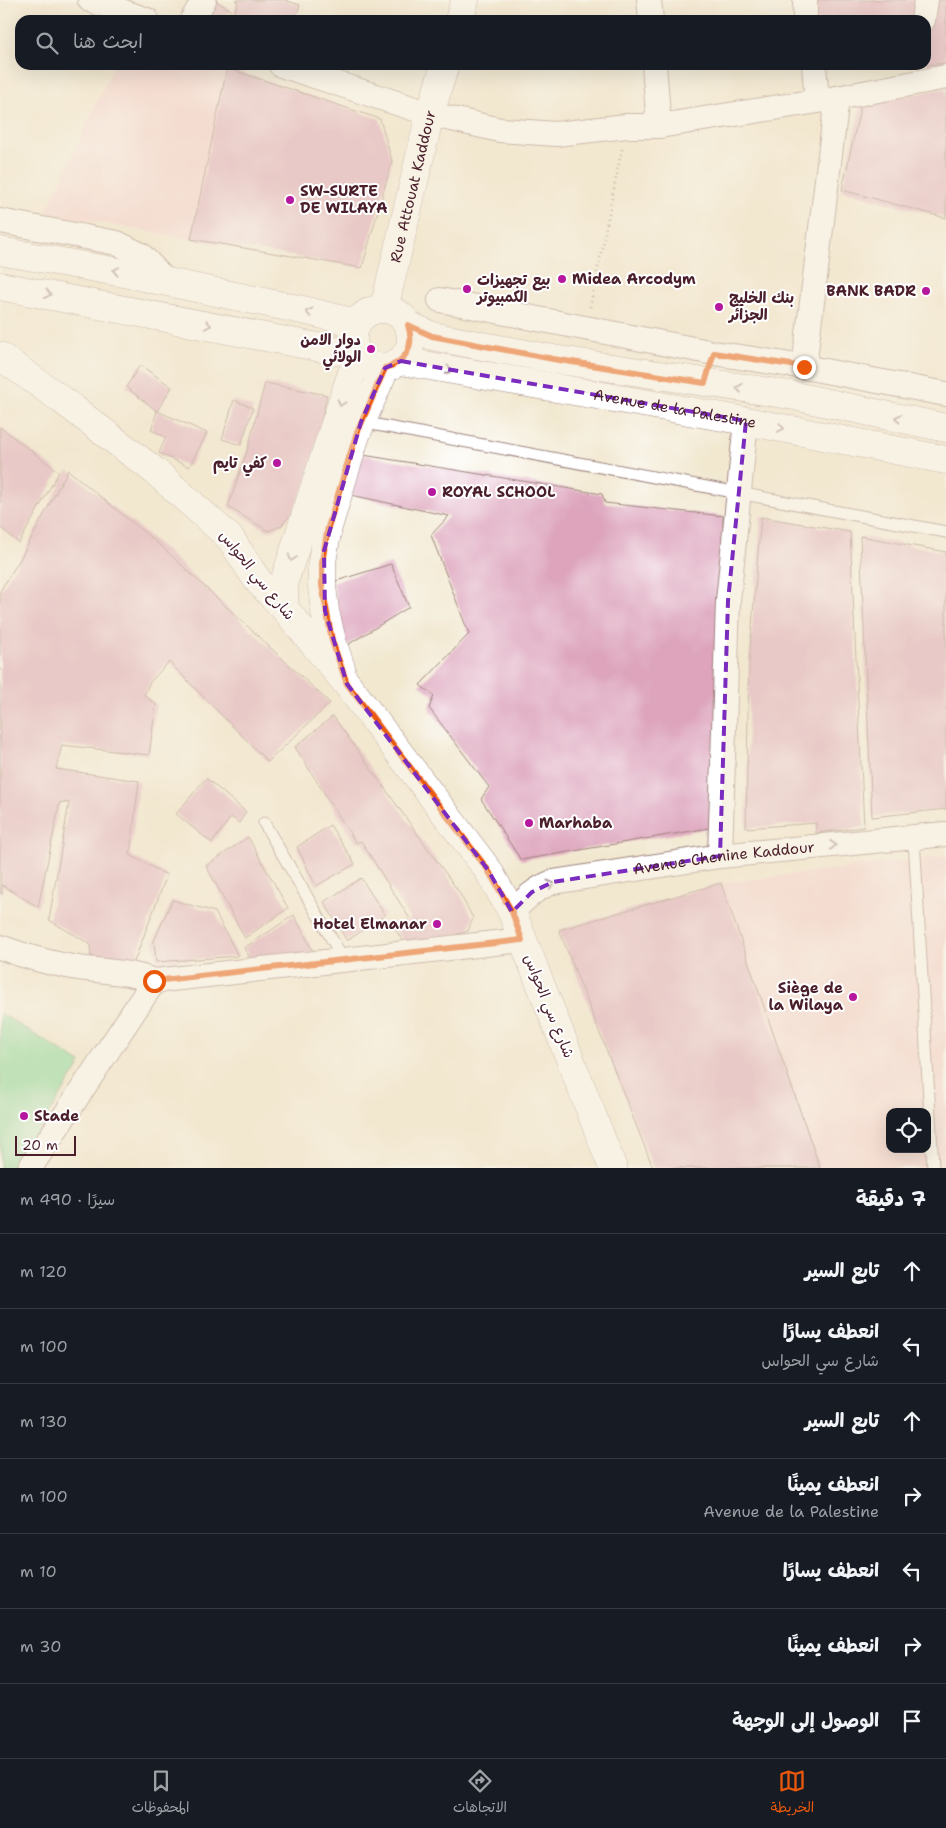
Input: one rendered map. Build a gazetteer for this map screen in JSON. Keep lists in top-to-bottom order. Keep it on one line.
{"streets":{"main road":["Rue Attouat Kaddour","Avenue de la Palestine","شارع سي الحواس"],"street":["Avenue Chenine Kaddour"]},"crossings":[["Rue Attouat Kaddour","Avenue de la Palestine"],["شارع سي الحواس","Avenue Chenine Kaddour"]],"one_way":["Avenue Chenine Kaddour"],"places":["SW-SURTE DE WILAYA","Midea Arcodym","بيع تجهيزات الكمبيوتر","BANK BADR","بنك الخليج الجزائر","دوار الامن الولائي","كفي تايم","ROYAL SCHOOL","Marhaba","Hotel Elmanar","Siège de la Wilaya","Stade"],"scale_bar":"20 m","page":{"search":"ابحث هنا","scale":"20 m","heading":["7 دقيقة","سيرًا · 490 m"],"list":[["تابع السير","120 m"],["انعطف يسارًا","شارع سي الحواس","100 m"],["تابع السير","130 m"],["انعطف يمينًا","Avenue de la Palestine","100 m"],["انعطف يسارًا","10 m"],["انعطف يمينًا","30 m"],"الوصول إلى الوجهة"],"nav":["الخريطة","الاتجاهات","المحفوظات"]}}
